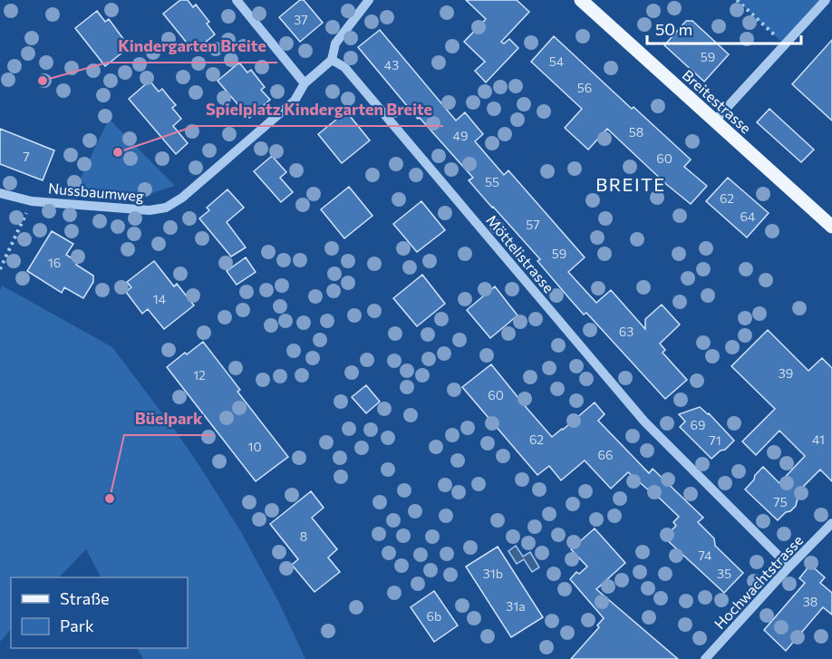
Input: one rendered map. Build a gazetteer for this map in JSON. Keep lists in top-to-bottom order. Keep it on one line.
{"streets":{"main road":["Breitestrasse"],"street":["Nussbaumweg","Möttelistrasse","Hochwachtstrasse"]},"crossings":[["Möttelistrasse","Hochwachtstrasse"]],"districts":["BREITE"],"places":["Kindergarten Breite","Spielplatz Kindergarten Breite","Büelpark"],"house_numbers":["37","59","54","43","56","58","49","7","60","55","62","64","57","59","16","14","63","39","12","60","69","62","41","71","10","66","75","8","74","31b","35","38","31a","6b"],"legend":["Straße","Park"],"scale_bar":"50 m"}
